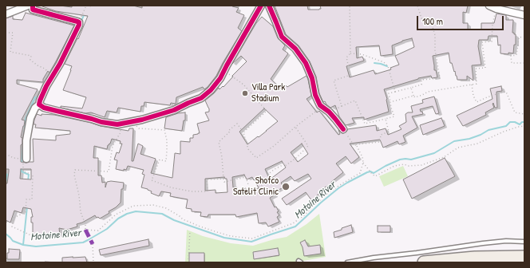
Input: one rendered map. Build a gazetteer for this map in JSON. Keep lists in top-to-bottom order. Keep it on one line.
{"water":["Motoine River"],"places":["Villa Park Stadium","Shofco Satelit Clinic"],"scale_bar":"100 m"}
